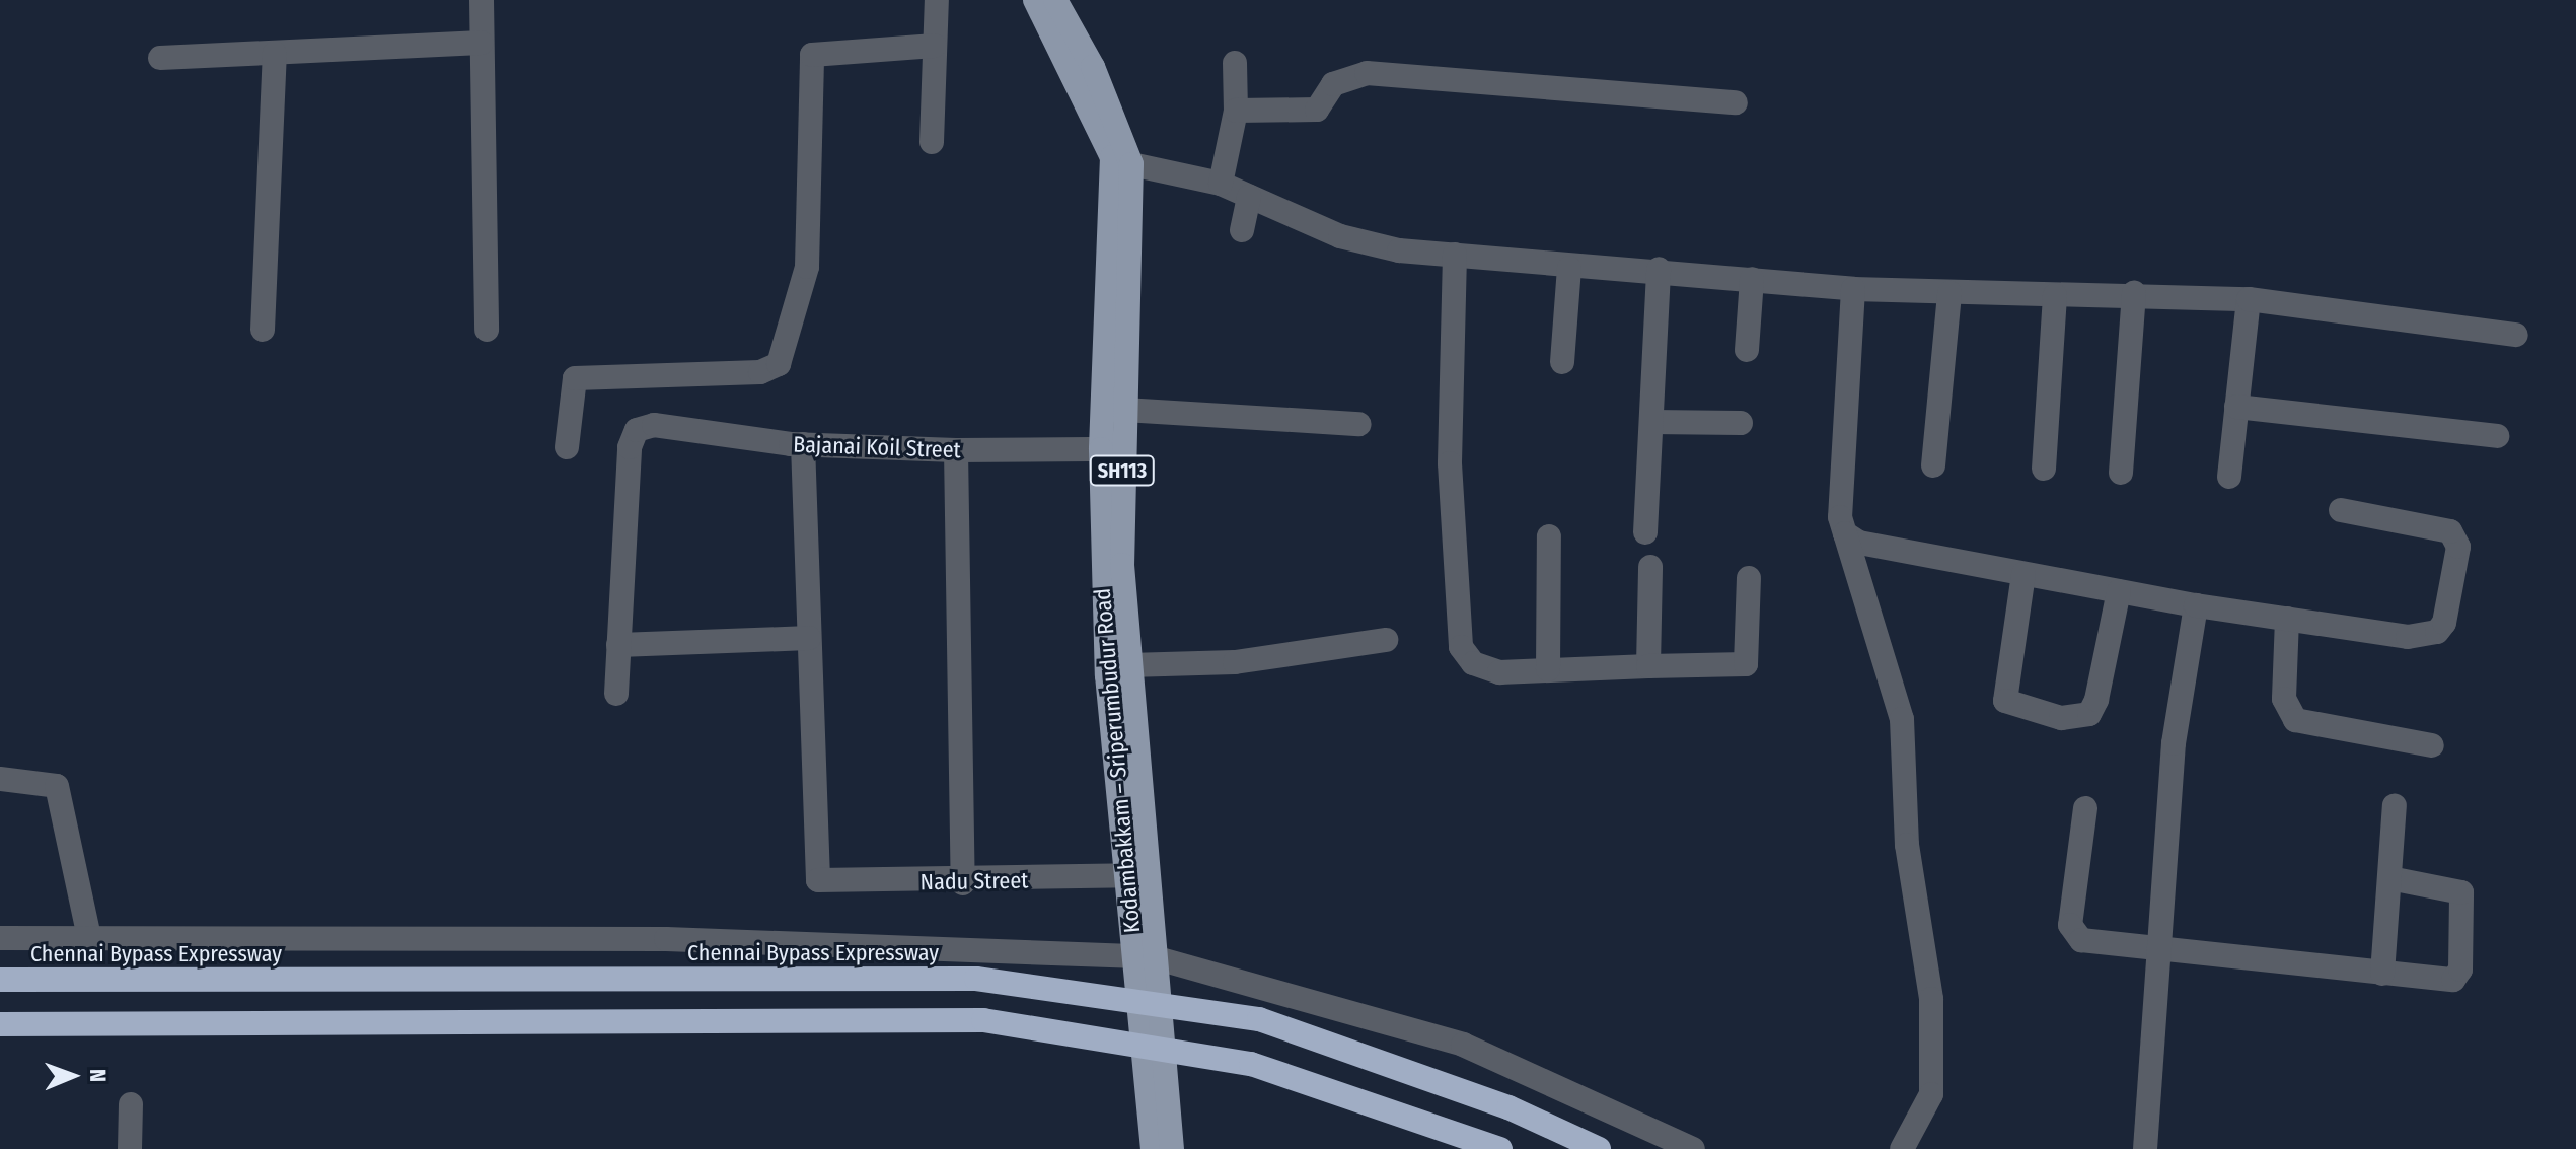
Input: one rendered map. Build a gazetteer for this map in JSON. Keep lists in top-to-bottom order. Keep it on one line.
{"streets":{"highway":["Chennai Bypass Expressway"],"main road":["SH113","Kodambakkam – Sriperumbudur Road"],"street":["Bajanai Koil Street","Nadu Street"]},"crossings":[["Bajanai Koil Street","Kodambakkam – Sriperumbudur Road"],["Kodambakkam – Sriperumbudur Road","Nadu Street"]],"north":"right"}
